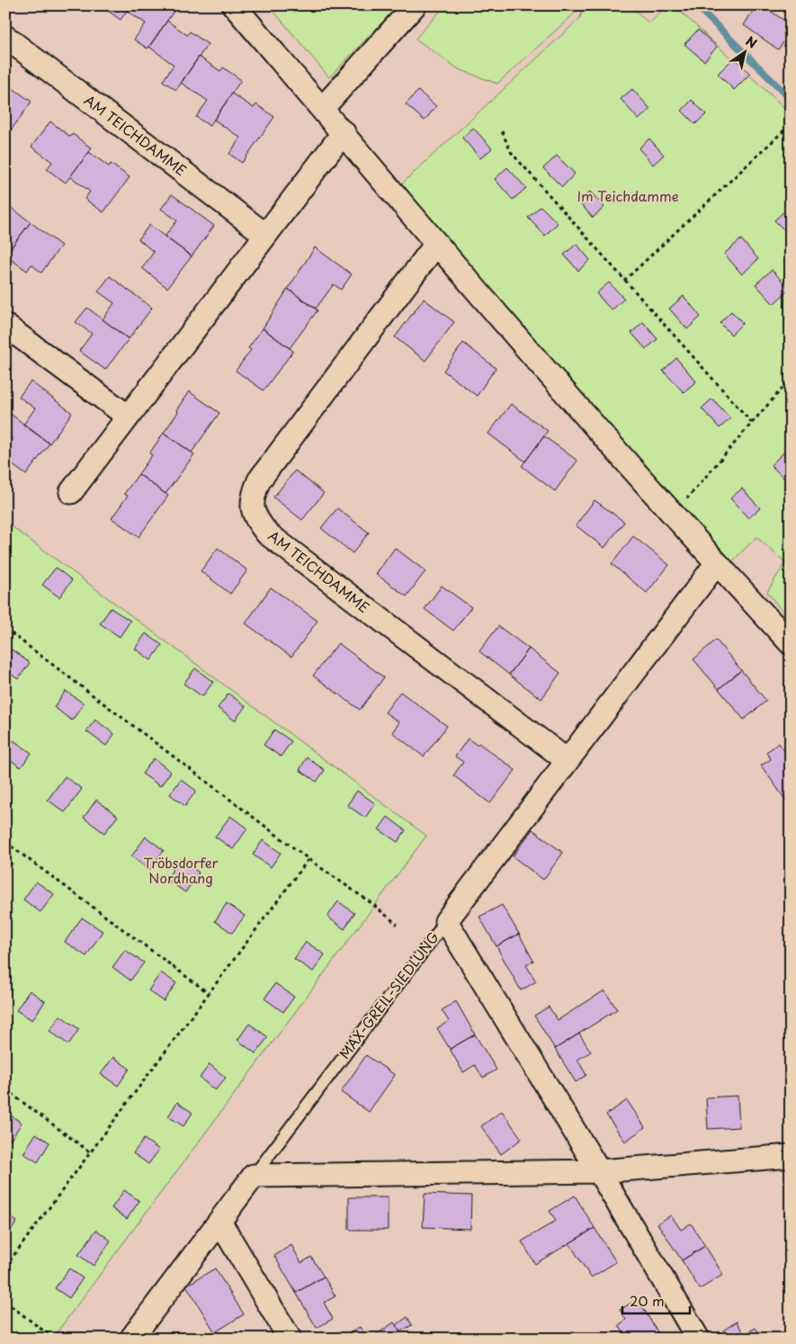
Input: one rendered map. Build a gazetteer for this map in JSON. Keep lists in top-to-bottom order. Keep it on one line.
{"streets":{"street":["AM TEICHDAMME","MAX-GREIL-SIEDLUNG"]},"parks":["Im Teichdamme","Tröbsdorfer Nordhang"],"scale_bar":"20 m","north":"top right"}
